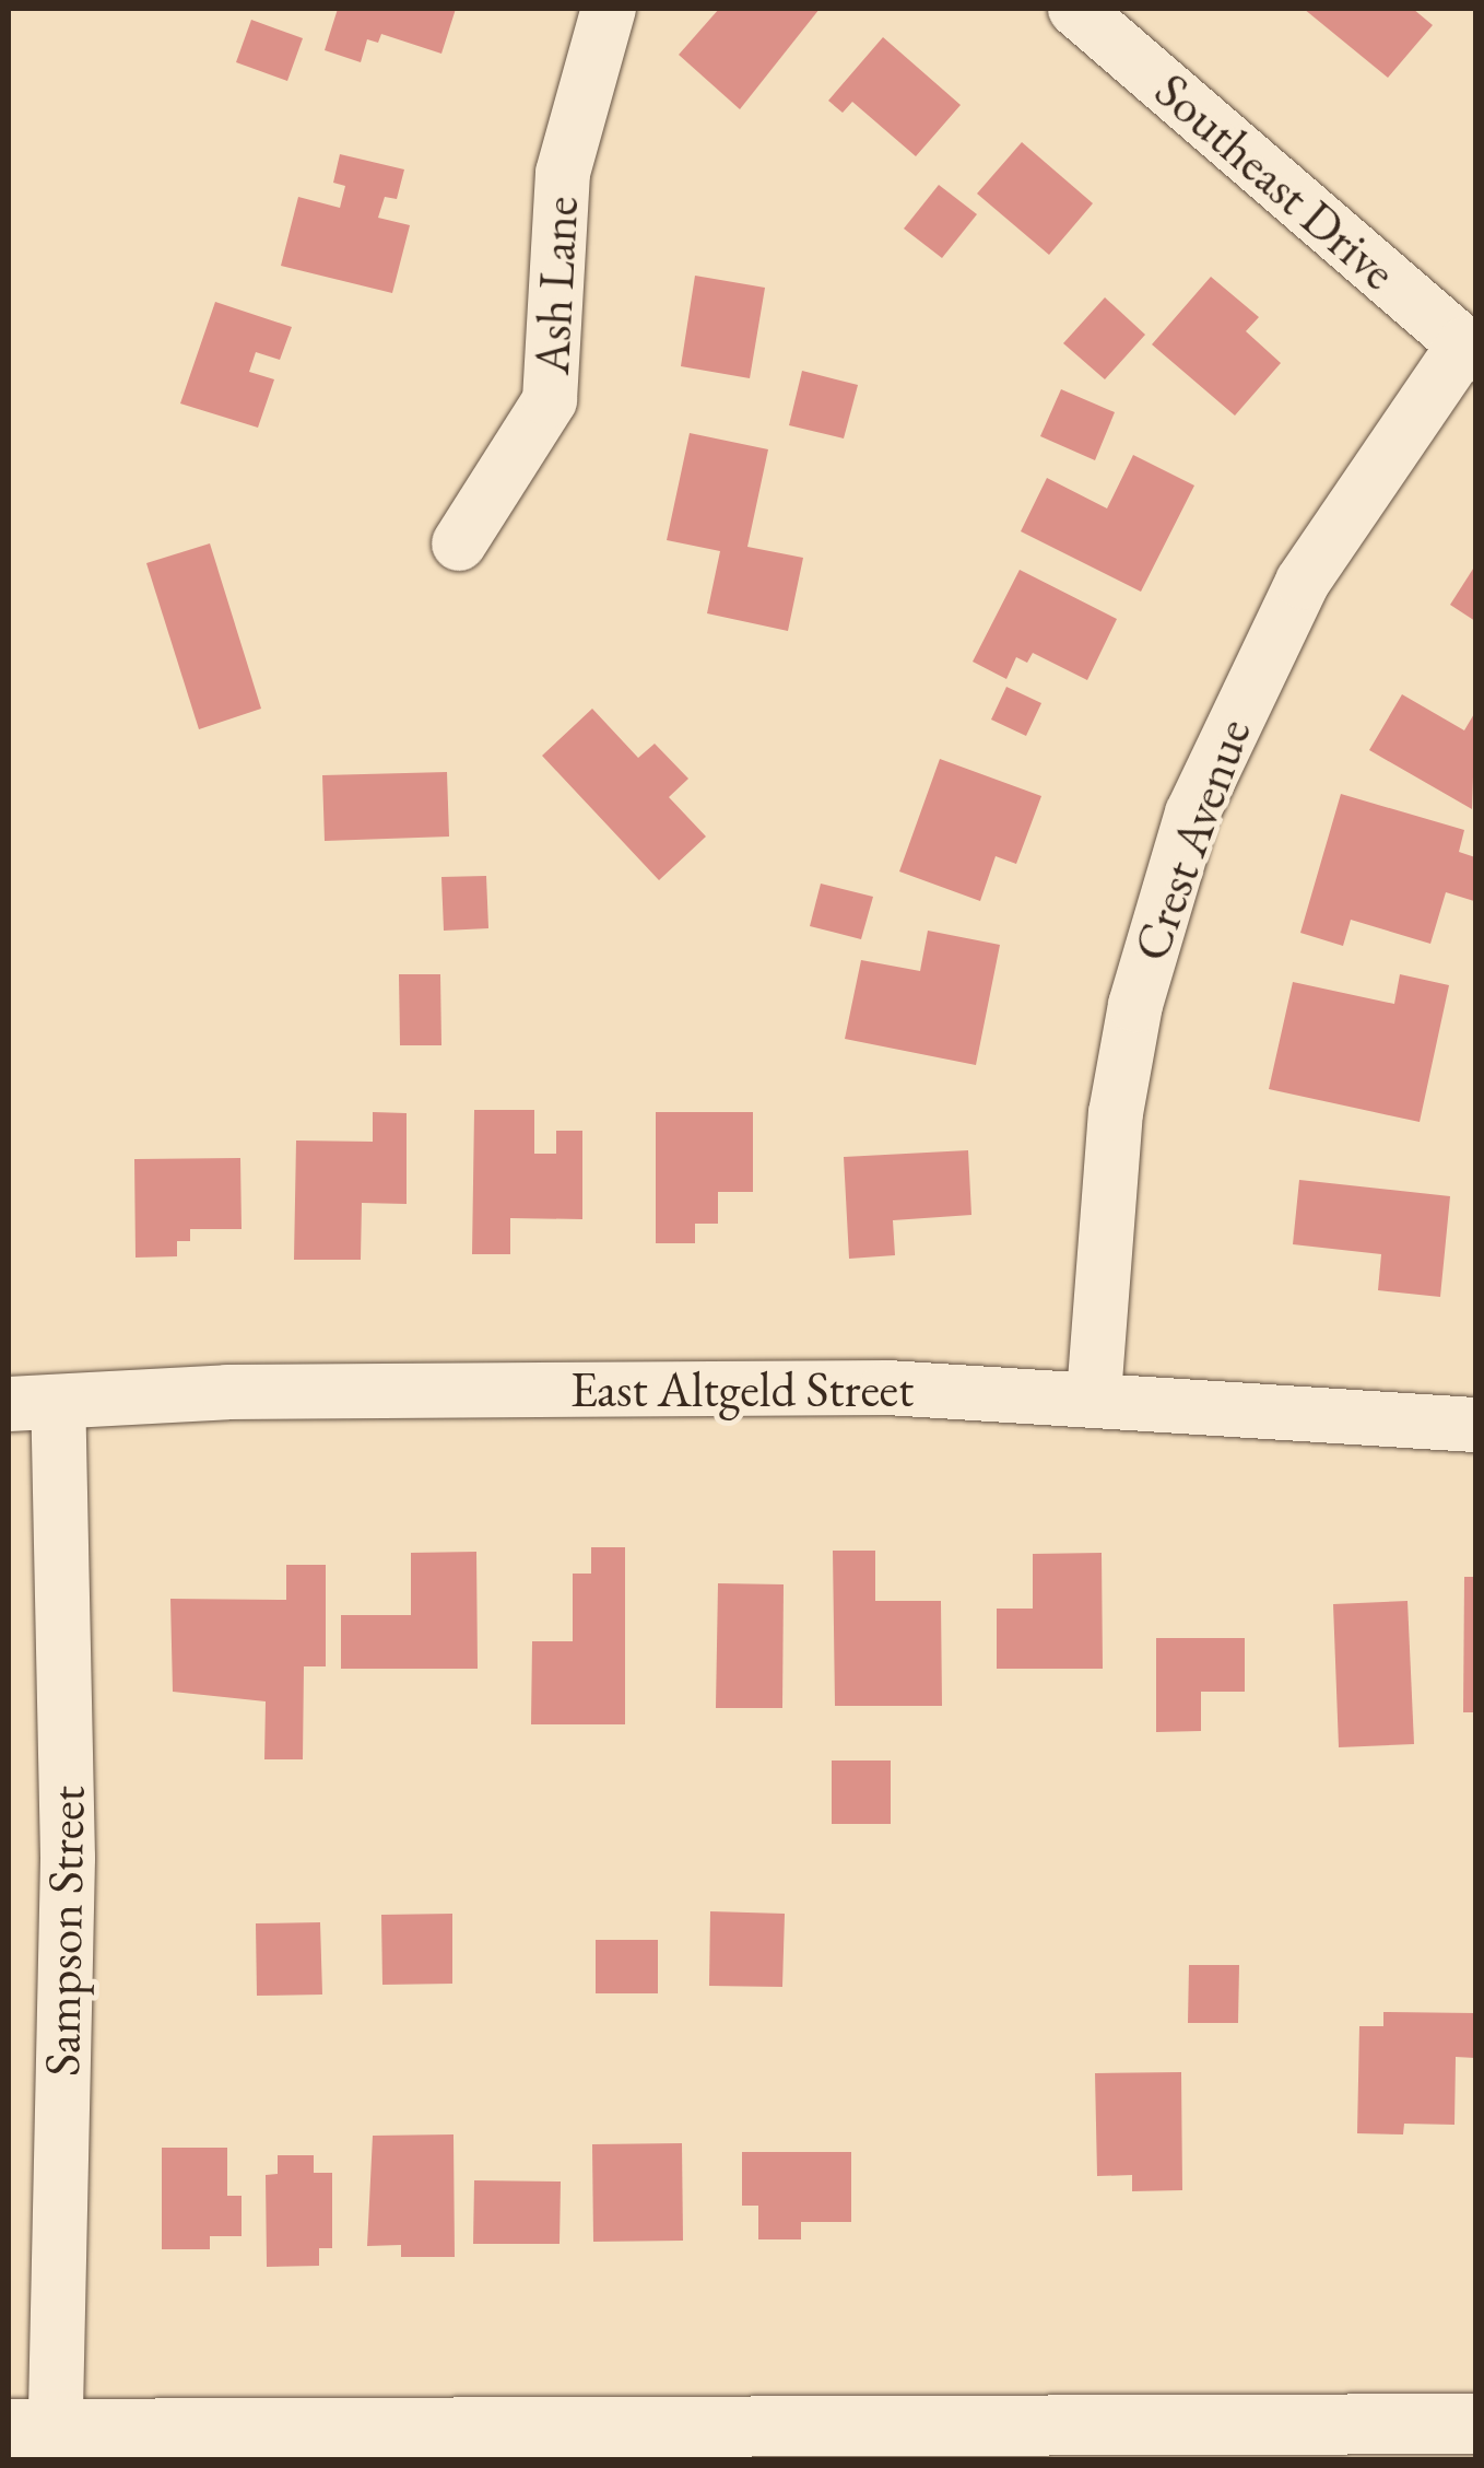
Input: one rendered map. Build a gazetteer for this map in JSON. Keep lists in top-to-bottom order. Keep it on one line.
{"streets":{"street":["Southeast Drive","Ash Lane","Crest Avenue","East Altgeld Street","Sampson Street"]},"crossings":[["Southeast Drive","Crest Avenue"],["Crest Avenue","East Altgeld Street"],["East Altgeld Street","Sampson Street"]]}
